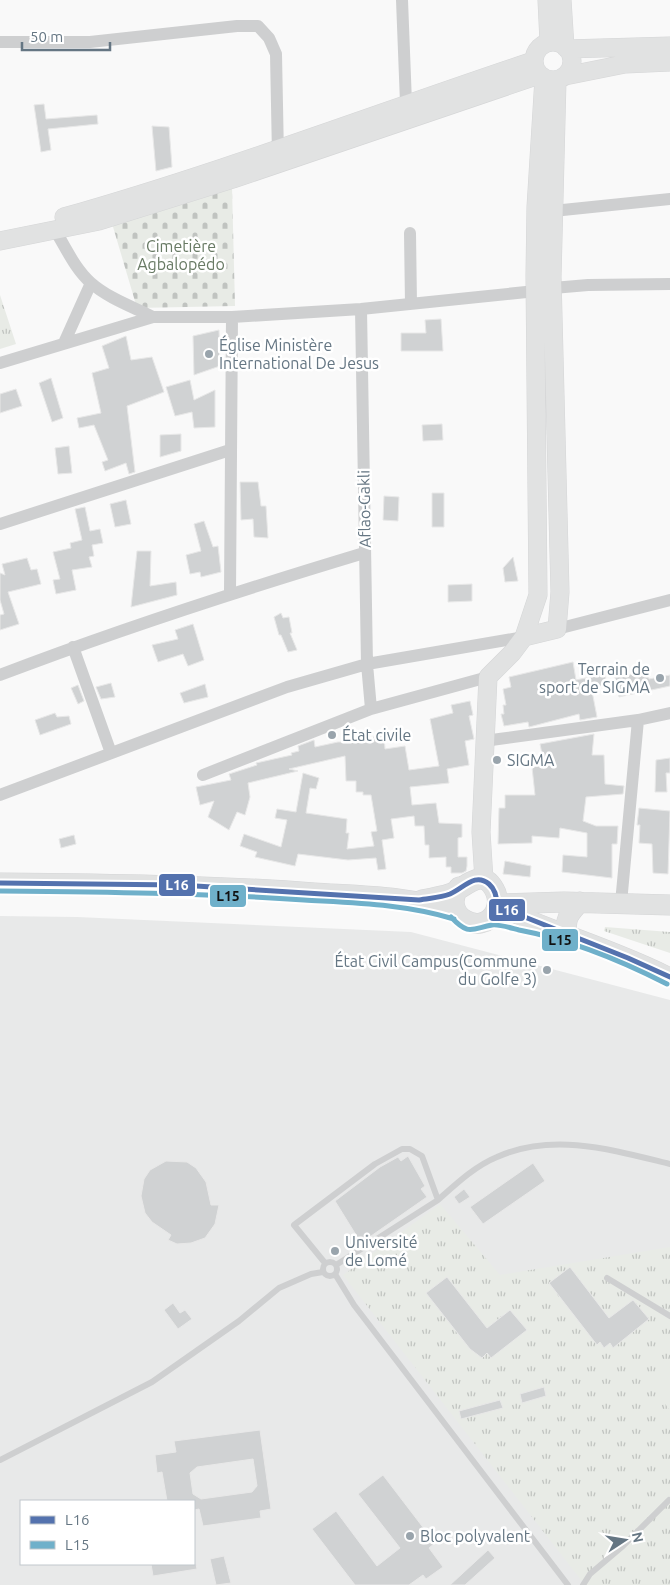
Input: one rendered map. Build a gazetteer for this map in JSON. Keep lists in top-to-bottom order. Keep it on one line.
{"streets":{"street":["Aflao-Gakli"]},"parks":["Cimetière Agbalopédo"],"places":["Église Ministère International De Jesus","Terrain de sport de SIGMA","État civile","SIGMA","État Civil Campus(Commune du Golfe 3)","Université de Lomé","Bloc polyvalent"],"lines":["transit line L16","transit line L15"],"legend":["L16","L15"],"scale_bar":"50 m","north":"right"}
